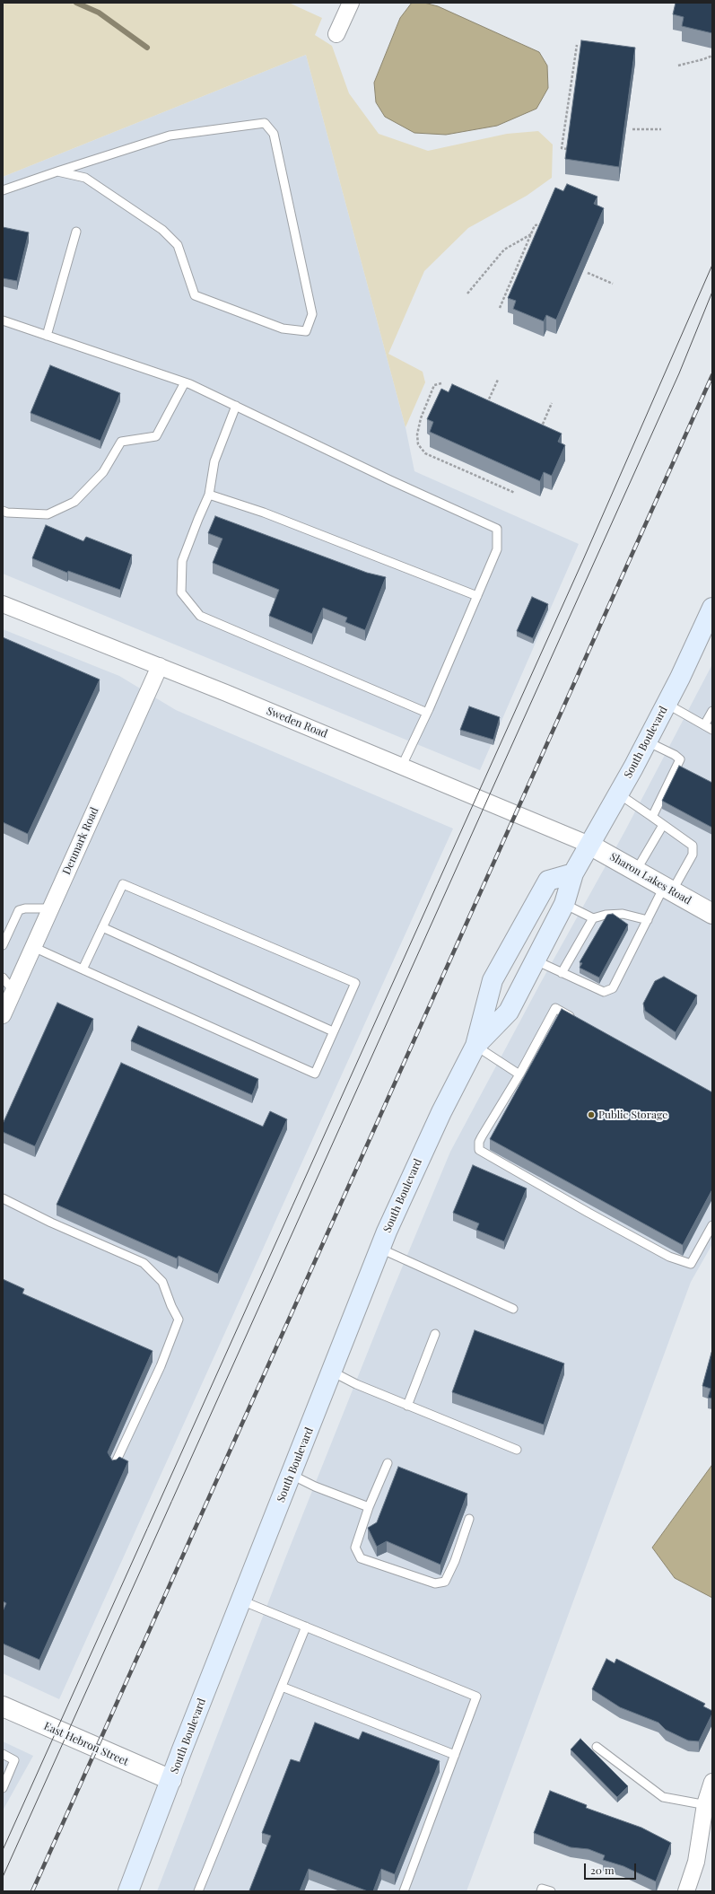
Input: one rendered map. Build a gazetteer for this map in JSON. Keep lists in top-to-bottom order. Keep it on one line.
{"streets":{"main road":["South Boulevard"],"street":["Sweden Road","Denmark Road","Sharon Lakes Road","East Hebron Street"]},"crossings":[["Sweden Road","South Boulevard"],["Sweden Road","Denmark Road"],["Sweden Road","Sharon Lakes Road"],["South Boulevard","Sharon Lakes Road"],["South Boulevard","East Hebron Street"]],"places":["Public Storage"],"scale_bar":"20 m"}
